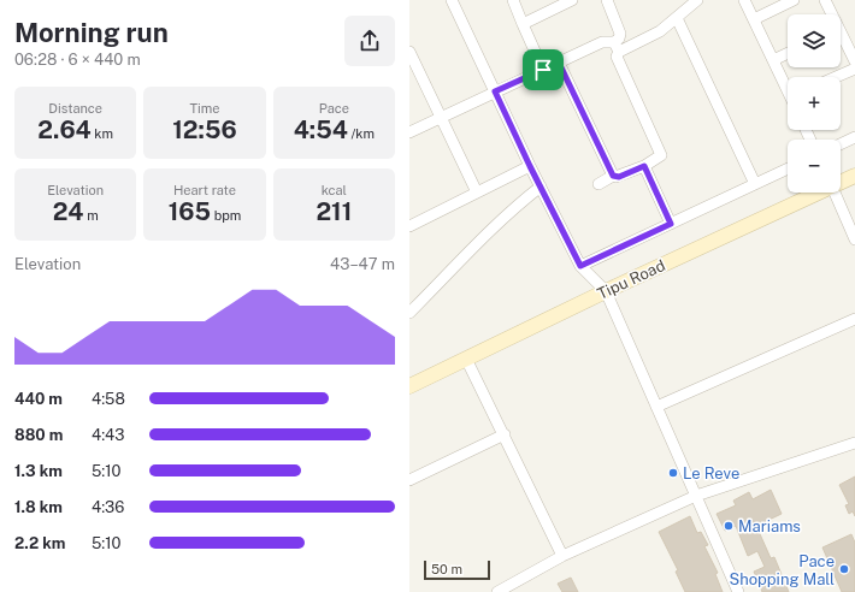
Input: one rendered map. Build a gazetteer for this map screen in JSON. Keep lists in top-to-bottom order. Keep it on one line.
{"streets":{"street":["Tipu Road"]},"places":["Le Reve","Mariams","Pace Shopping Mall"],"scale_bar":"50 m","page":{"heading":["Morning run","06:28 · 6 × 440 m"],"map_buttons":["+","−"],"stats":[["Distance","2.64 km"],["Time","12:56"],["Pace","4:54 /km"],["Elevation","24 m"],["Heart rate","165 bpm"],["kcal","211"]],"chart":["Elevation","43–47 m"],"list":[{"name":"440 m","note":"4:58"},{"name":"880 m","note":"4:43"},{"name":"1.3 km","note":"5:10"},{"name":"1.8 km","note":"4:36"},{"name":"2.2 km","note":"5:10"}],"scale":"50 m"}}
